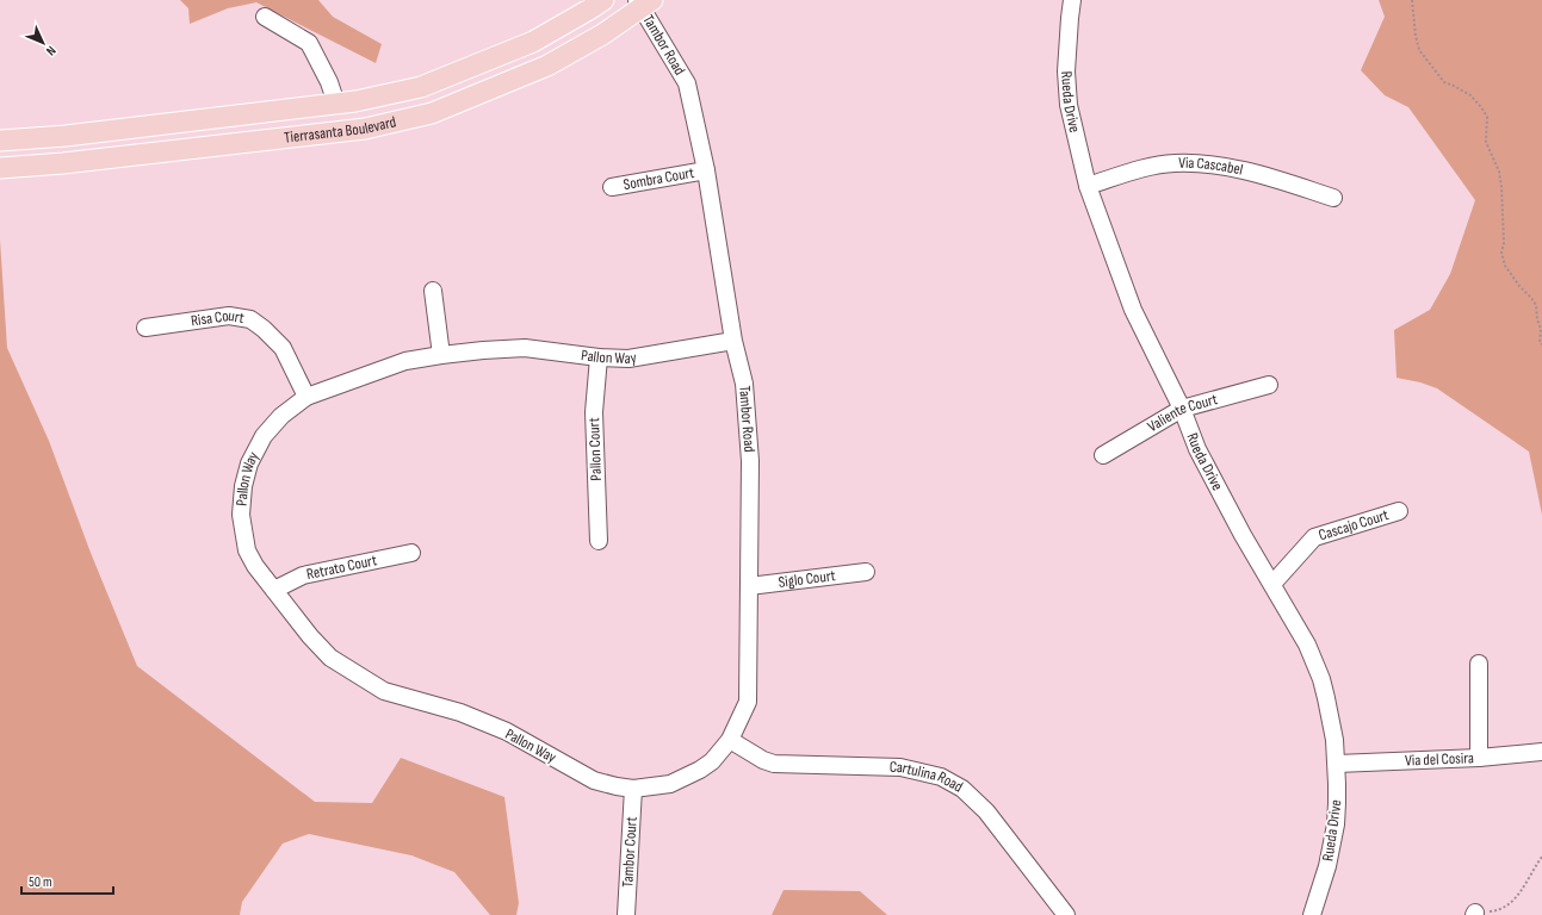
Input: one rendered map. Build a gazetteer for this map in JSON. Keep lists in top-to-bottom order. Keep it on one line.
{"streets":{"main road":["Tierrasanta Boulevard"],"street":["Tambor Road","Rueda Drive","Via Cascabel","Sombra Court","Risa Court","Pallon Way","Valiente Court","Pallon Court","Cascajo Court","Retrato Court","Siglo Court","Via del Cosira","Cartulina Road","Tambor Court"]},"crossings":[["Tambor Road","Tierrasanta Boulevard"],["Tambor Road","Sombra Court"],["Tambor Road","Pallon Way"],["Tambor Road","Siglo Court"],["Tambor Road","Cartulina Road"],["Tambor Road","Tambor Court"],["Rueda Drive","Via Cascabel"],["Rueda Drive","Valiente Court"],["Rueda Drive","Cascajo Court"],["Rueda Drive","Via del Cosira"],["Risa Court","Pallon Way"],["Pallon Way","Pallon Court"],["Pallon Way","Retrato Court"],["Pallon Way","Tambor Court"]],"scale_bar":"50 m","north":"bottom right"}
